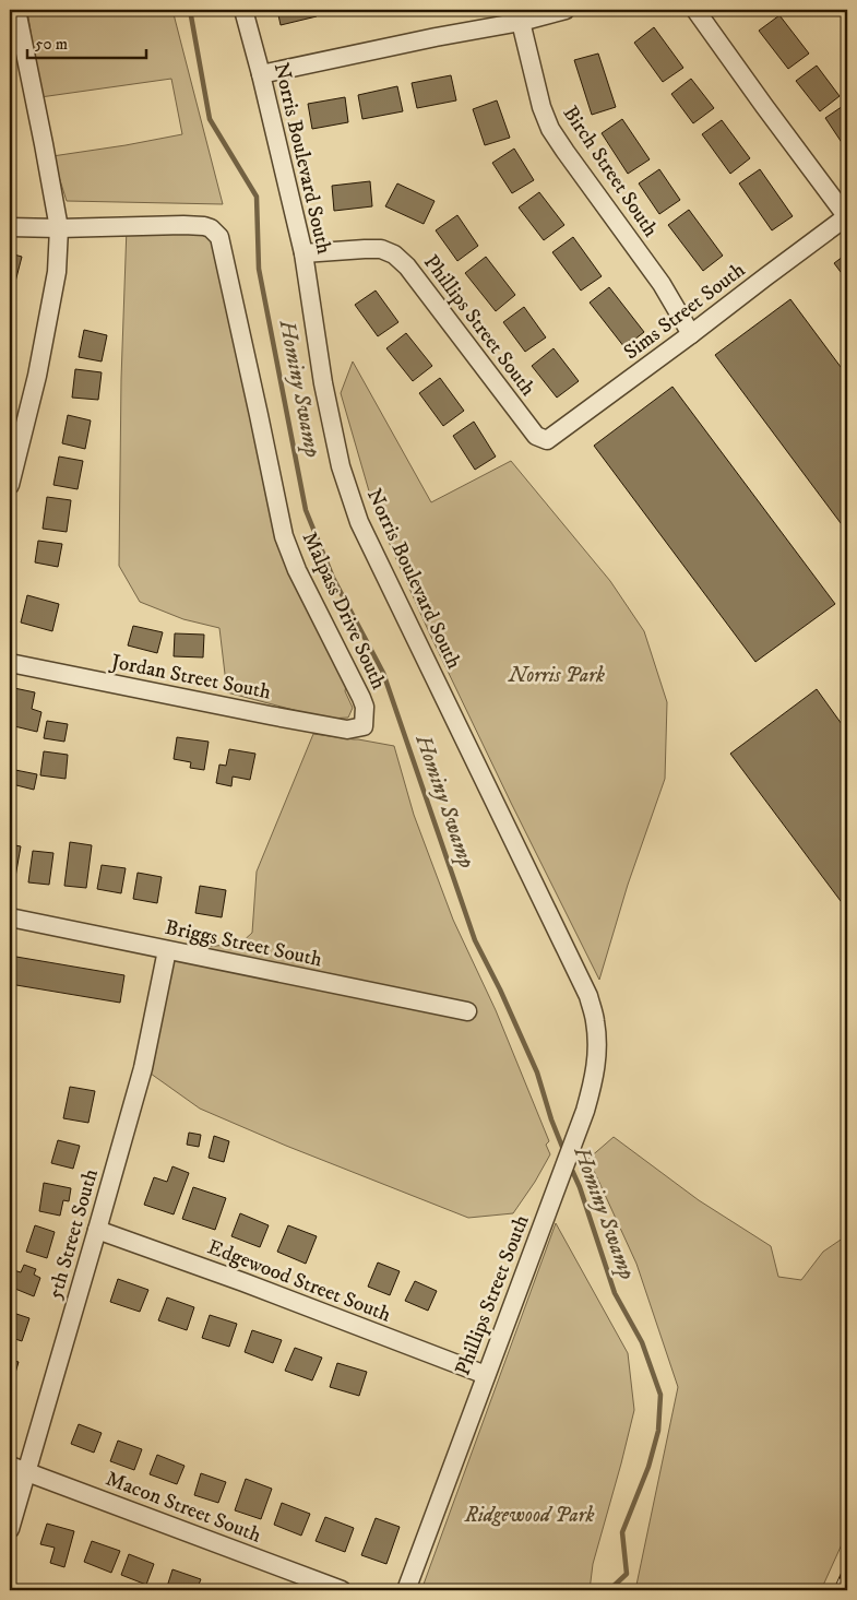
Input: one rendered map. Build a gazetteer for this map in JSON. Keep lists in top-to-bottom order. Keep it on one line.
{"streets":{"street":["Norris Boulevard South","Birch Street South","Sims Street South","Phillips Street South","Malpass Drive South","Jordan Street South","Briggs Street South","5th Street South","Edgewood Street South","Macon Street South"]},"crossings":[["Norris Boulevard South","Phillips Street South"],["Birch Street South","Sims Street South"],["Sims Street South","Phillips Street South"],["Phillips Street South","Edgewood Street South"],["Malpass Drive South","Jordan Street South"],["Briggs Street South","5th Street South"],["5th Street South","Edgewood Street South"],["5th Street South","Macon Street South"]],"water":["Hominy Swamp"],"parks":["Norris Park","Ridgewood Park"],"scale_bar":"50 m"}
